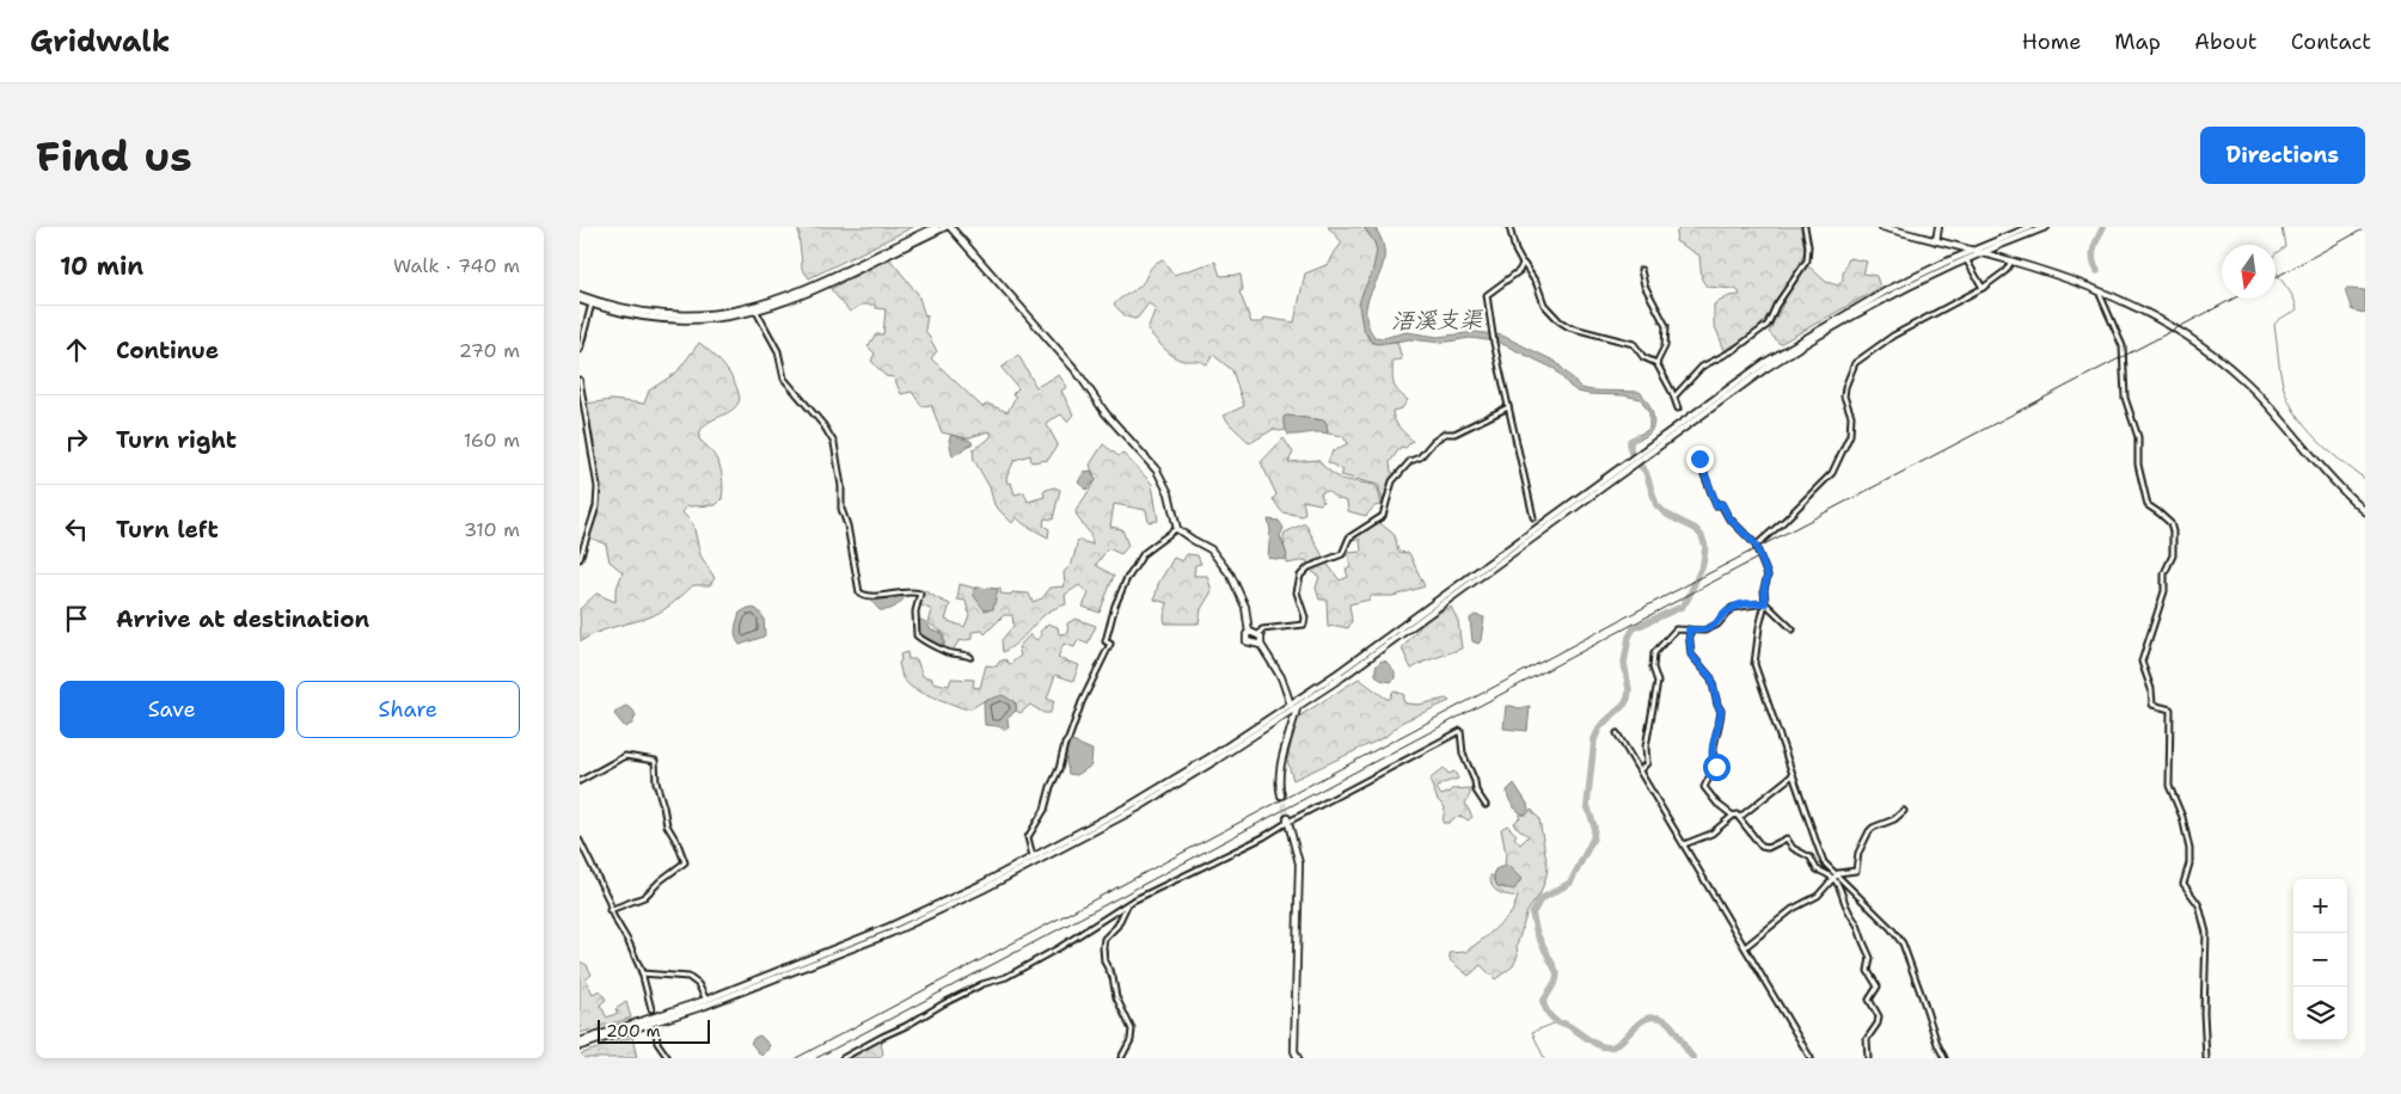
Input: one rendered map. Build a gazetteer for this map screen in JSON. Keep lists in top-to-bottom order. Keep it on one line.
{"water":["浯溪支渠"],"scale_bar":"200 m","north":"bottom","page":{"header":"Gridwalk","nav":["Home","Map","About","Contact"],"buttons":["Directions",["Save","Share"]],"title":"Find us","heading":["10 min","Walk · 740 m"],"list":[["Continue","270 m"],["Turn right","160 m"],["Turn left","310 m"],"Arrive at destination"],"map_buttons":["+","−"],"scale":"200 m"}}
